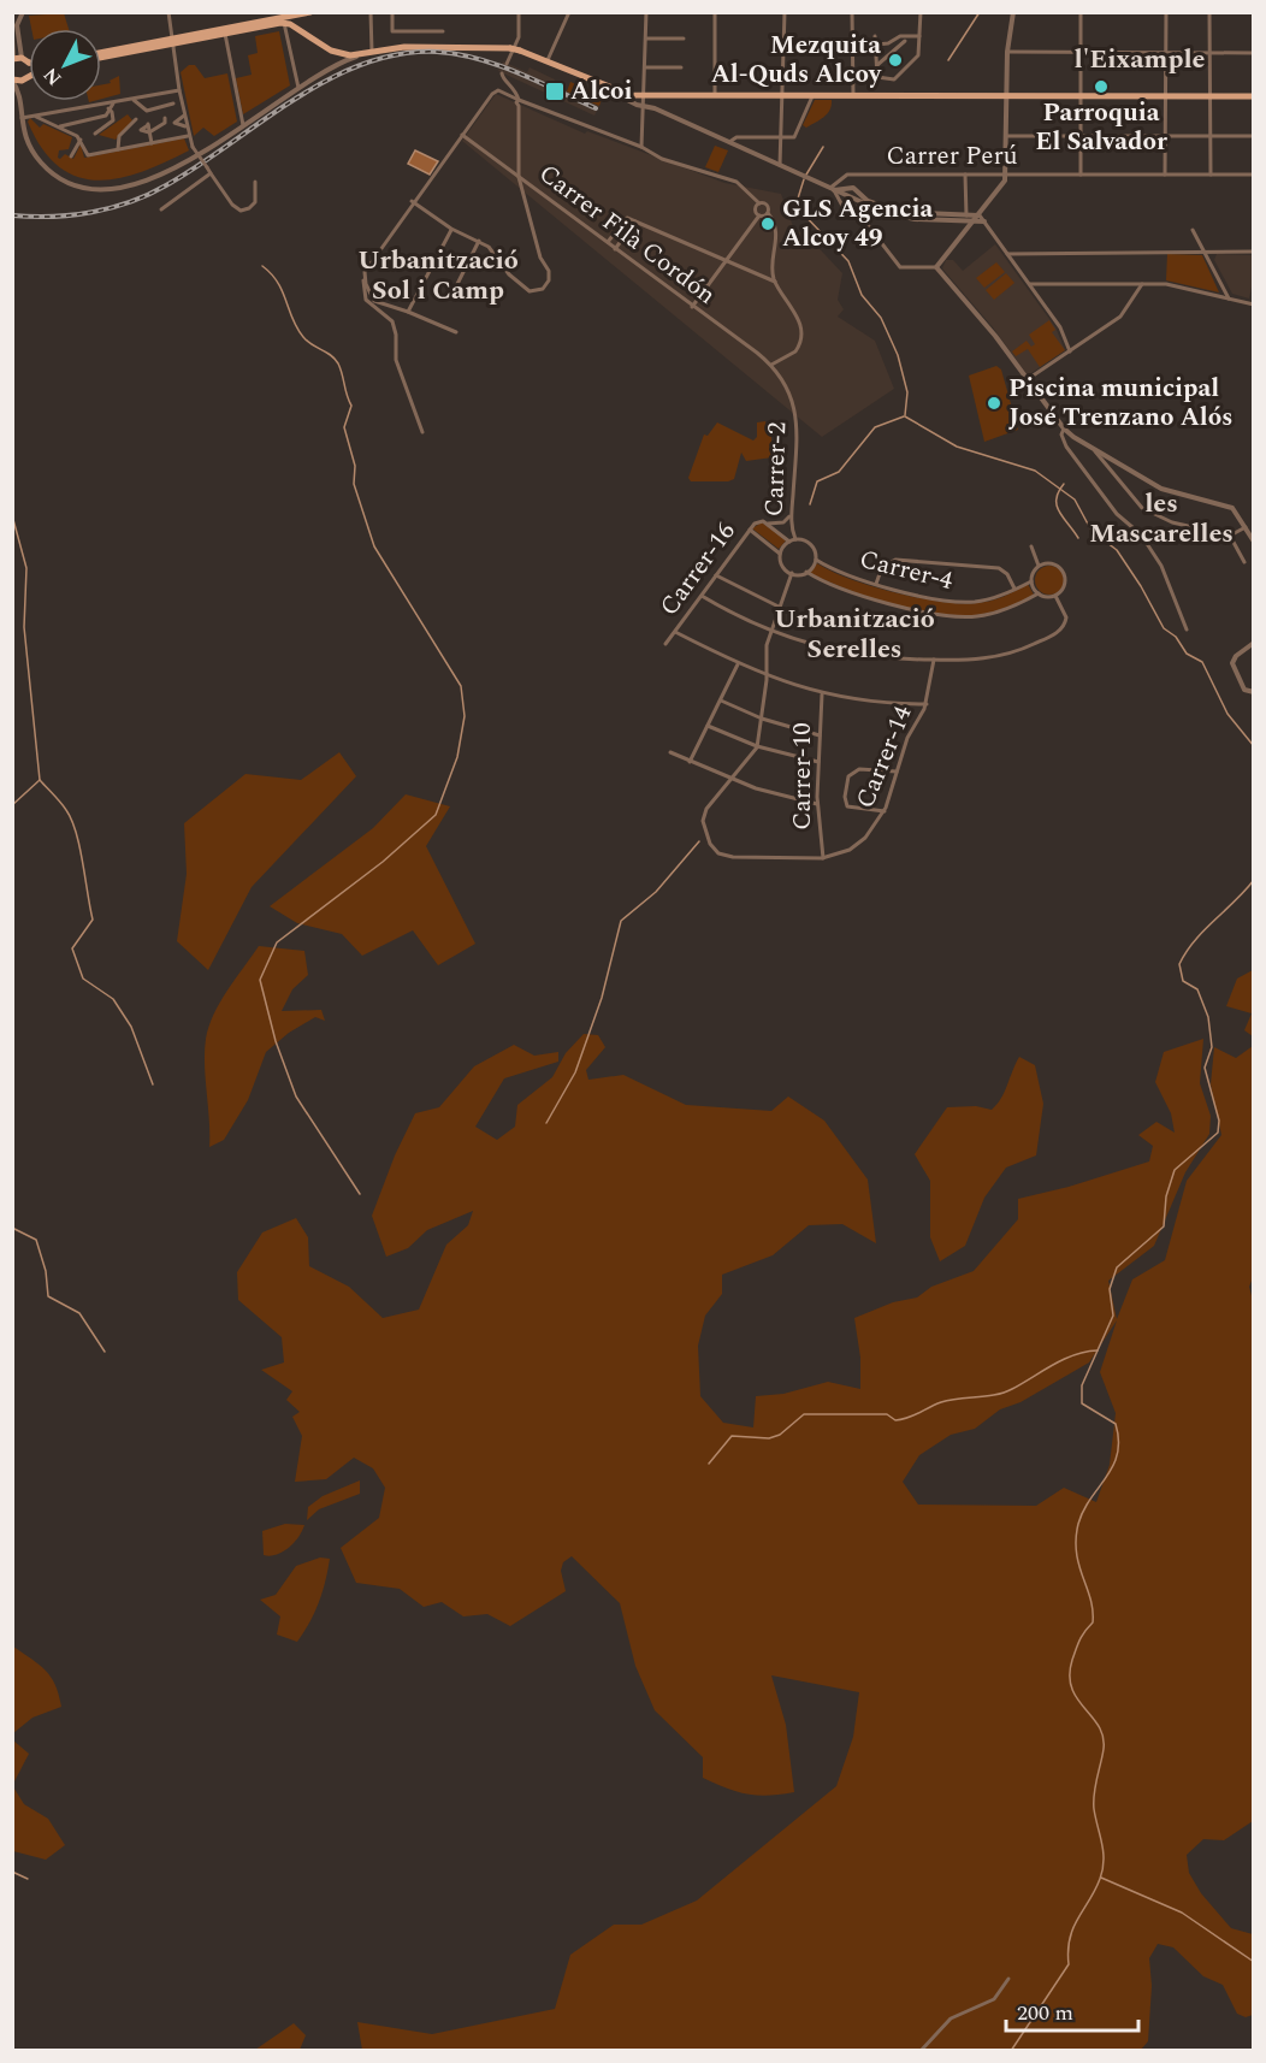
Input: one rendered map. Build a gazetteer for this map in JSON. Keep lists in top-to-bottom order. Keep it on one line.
{"streets":{"street":["Carrer Perú","Carrer Filà Cordón","Carrer-2","Carrer-16","Carrer-4","Carrer-14","Carrer-10"]},"crossings":[["Carrer Filà Cordón","Carrer-2"],["Carrer-2","Carrer-16"],["Carrer-2","Carrer-4"],["Carrer-2","Carrer-14"],["Carrer-4","Carrer-14"],["Carrer-14","Carrer-10"]],"districts":["l'Eixample","Urbanització Sol i Camp","les Mascarelles","Urbanització Serelles"],"places":{"other":["Mezquita Al-Quds Alcoy","Parroquia El Salvador","GLS Agencia Alcoy 49","Piscina municipal José Trenzano Alós"],"transit":["Alcoi"]},"scale_bar":"200 m","north":"bottom left"}
